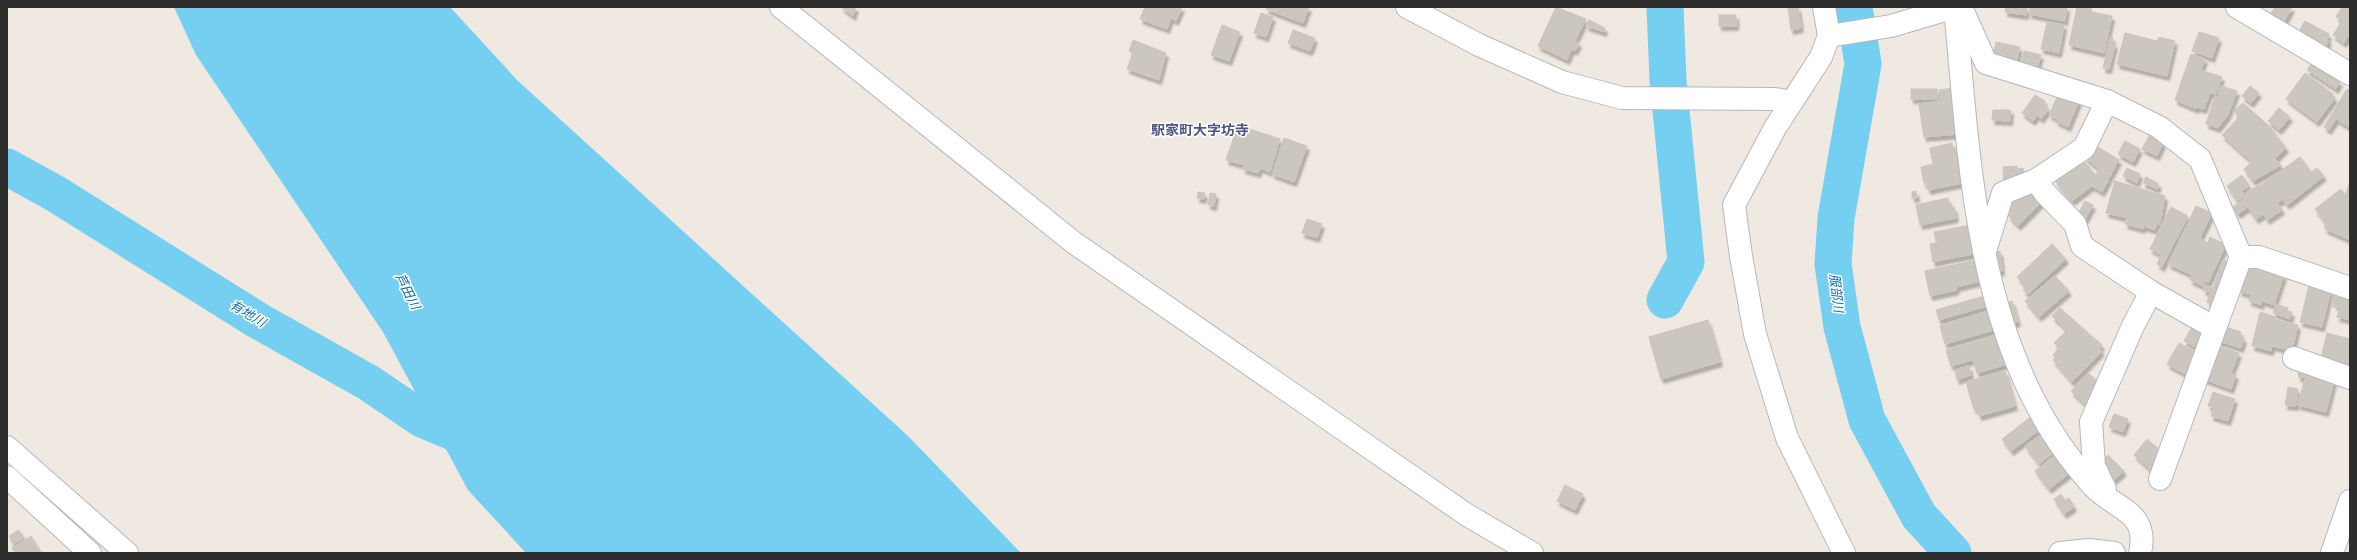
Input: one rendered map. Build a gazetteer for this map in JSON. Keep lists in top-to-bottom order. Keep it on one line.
{"districts":["駅家町大字坊寺"],"water":["芦田川","服部川","有地川"]}
